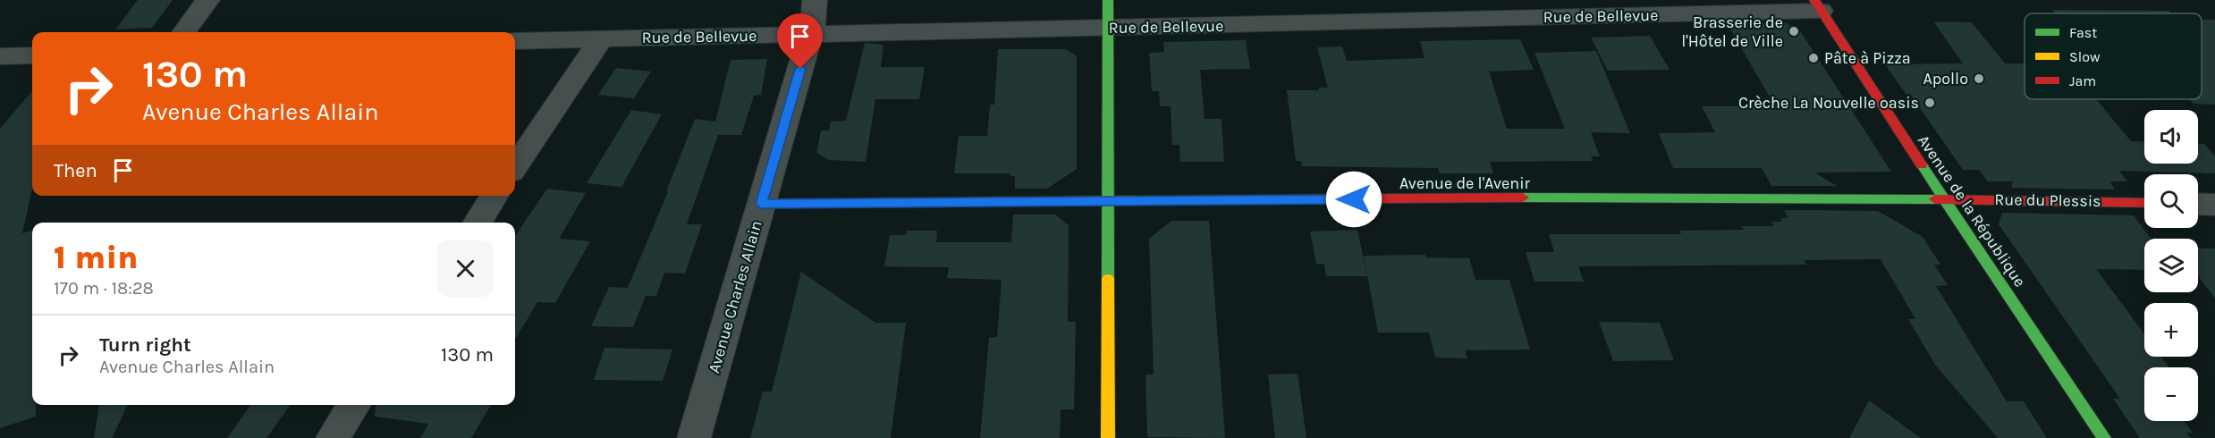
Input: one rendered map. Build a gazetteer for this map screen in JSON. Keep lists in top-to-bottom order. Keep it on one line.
{"streets":{"street":["Rue de Bellevue","Avenue de l'Avenir","Rue du Plessis","Avenue de la République","Avenue Charles Allain"]},"crossings":[["Rue de Bellevue","Avenue de la République"],["Rue de Bellevue","Avenue Charles Allain"],["Avenue de l'Avenir","Rue du Plessis"],["Avenue de l'Avenir","Avenue de la République"],["Avenue de l'Avenir","Avenue Charles Allain"],["Rue du Plessis","Avenue de la République"]],"places":["Brasserie de l'Hôtel de Ville","Pâte à Pizza","Apollo","Crèche La Nouvelle oasis"],"legend":["Fast","Slow","Jam"],"page":{"turn":["130 m","Avenue Charles Allain"],"map_buttons":["+","−"],"then":"Then","heading":["1 min","170 m · 18:28"],"list":[{"name":"Turn right","note":"Avenue Charles Allain","value":"130 m"}]}}
